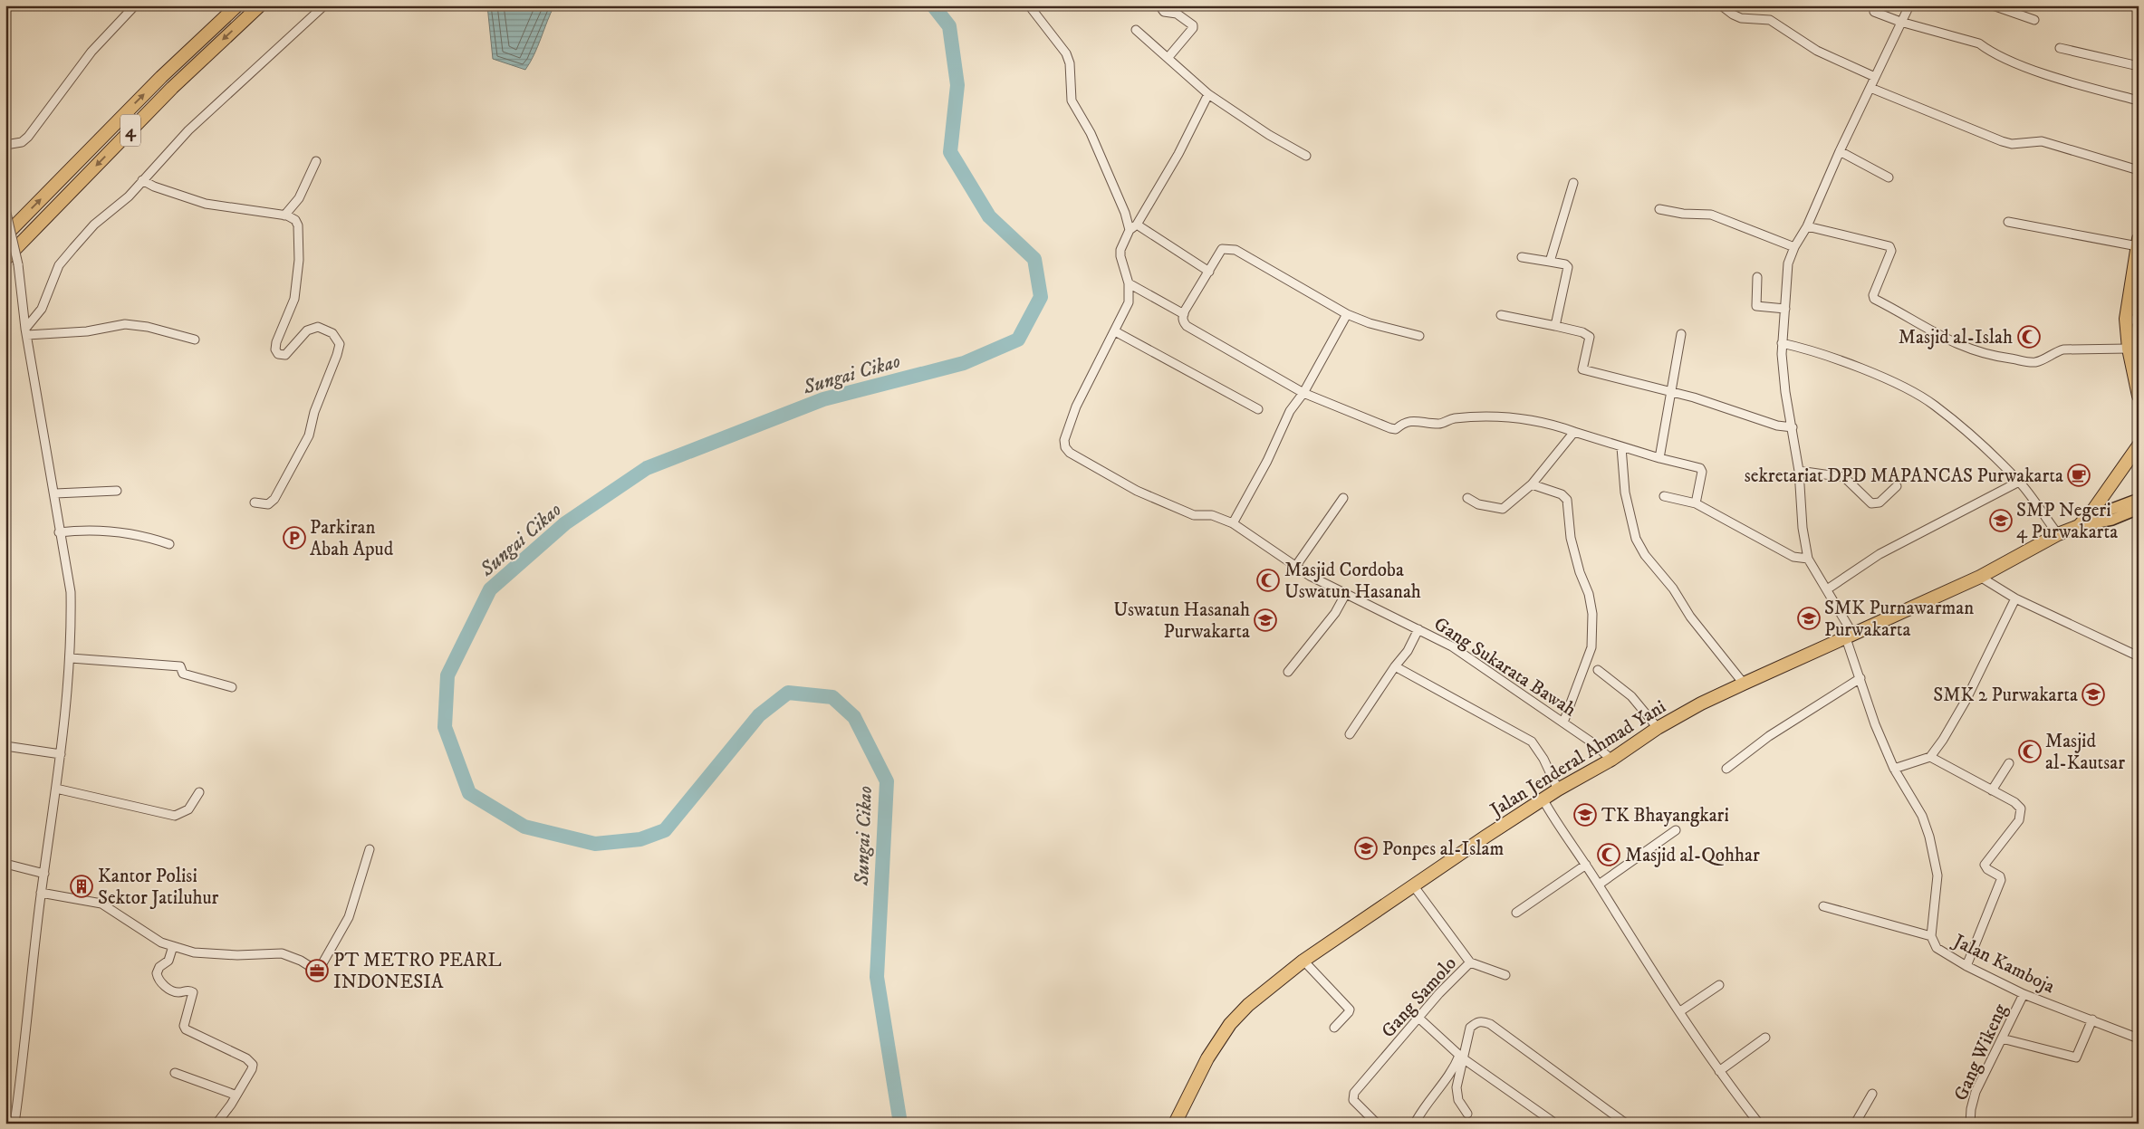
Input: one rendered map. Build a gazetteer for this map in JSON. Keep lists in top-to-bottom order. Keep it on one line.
{"streets":{"highway":["4","Jalan Jenderal Ahmad Yani"],"street":["Gang Sukarata Bawah","Jalan Kamboja","Gang Samolo","Gang Wikeng"]},"crossings":[["Gang Sukarata Bawah","Jalan Jenderal Ahmad Yani"],["Jalan Jenderal Ahmad Yani","Jalan Kamboja"],["Jalan Jenderal Ahmad Yani","Gang Samolo"],["Jalan Kamboja","Gang Wikeng"]],"water":["Sungai Cikao"],"places":{"mosque":["Masjid al-Islah","Masjid Cordoba Uswatun Hasanah","Masjid al-Kautsar","Masjid al-Qohhar"],"cafe":["sekretariat DPD MAPANCAS Purwakarta"],"school or university":["SMP Negeri 4 Purwakarta","SMK Purnawarman Purwakarta","Uswatun Hasanah Purwakarta","SMK 2 Purwakarta","TK Bhayangkari","Ponpes al-Islam"],"parking":["Parkiran Abah Apud"],"building":["Kantor Polisi Sektor Jatiluhur"],"office":["PT METRO PEARL INDONESIA"]}}
